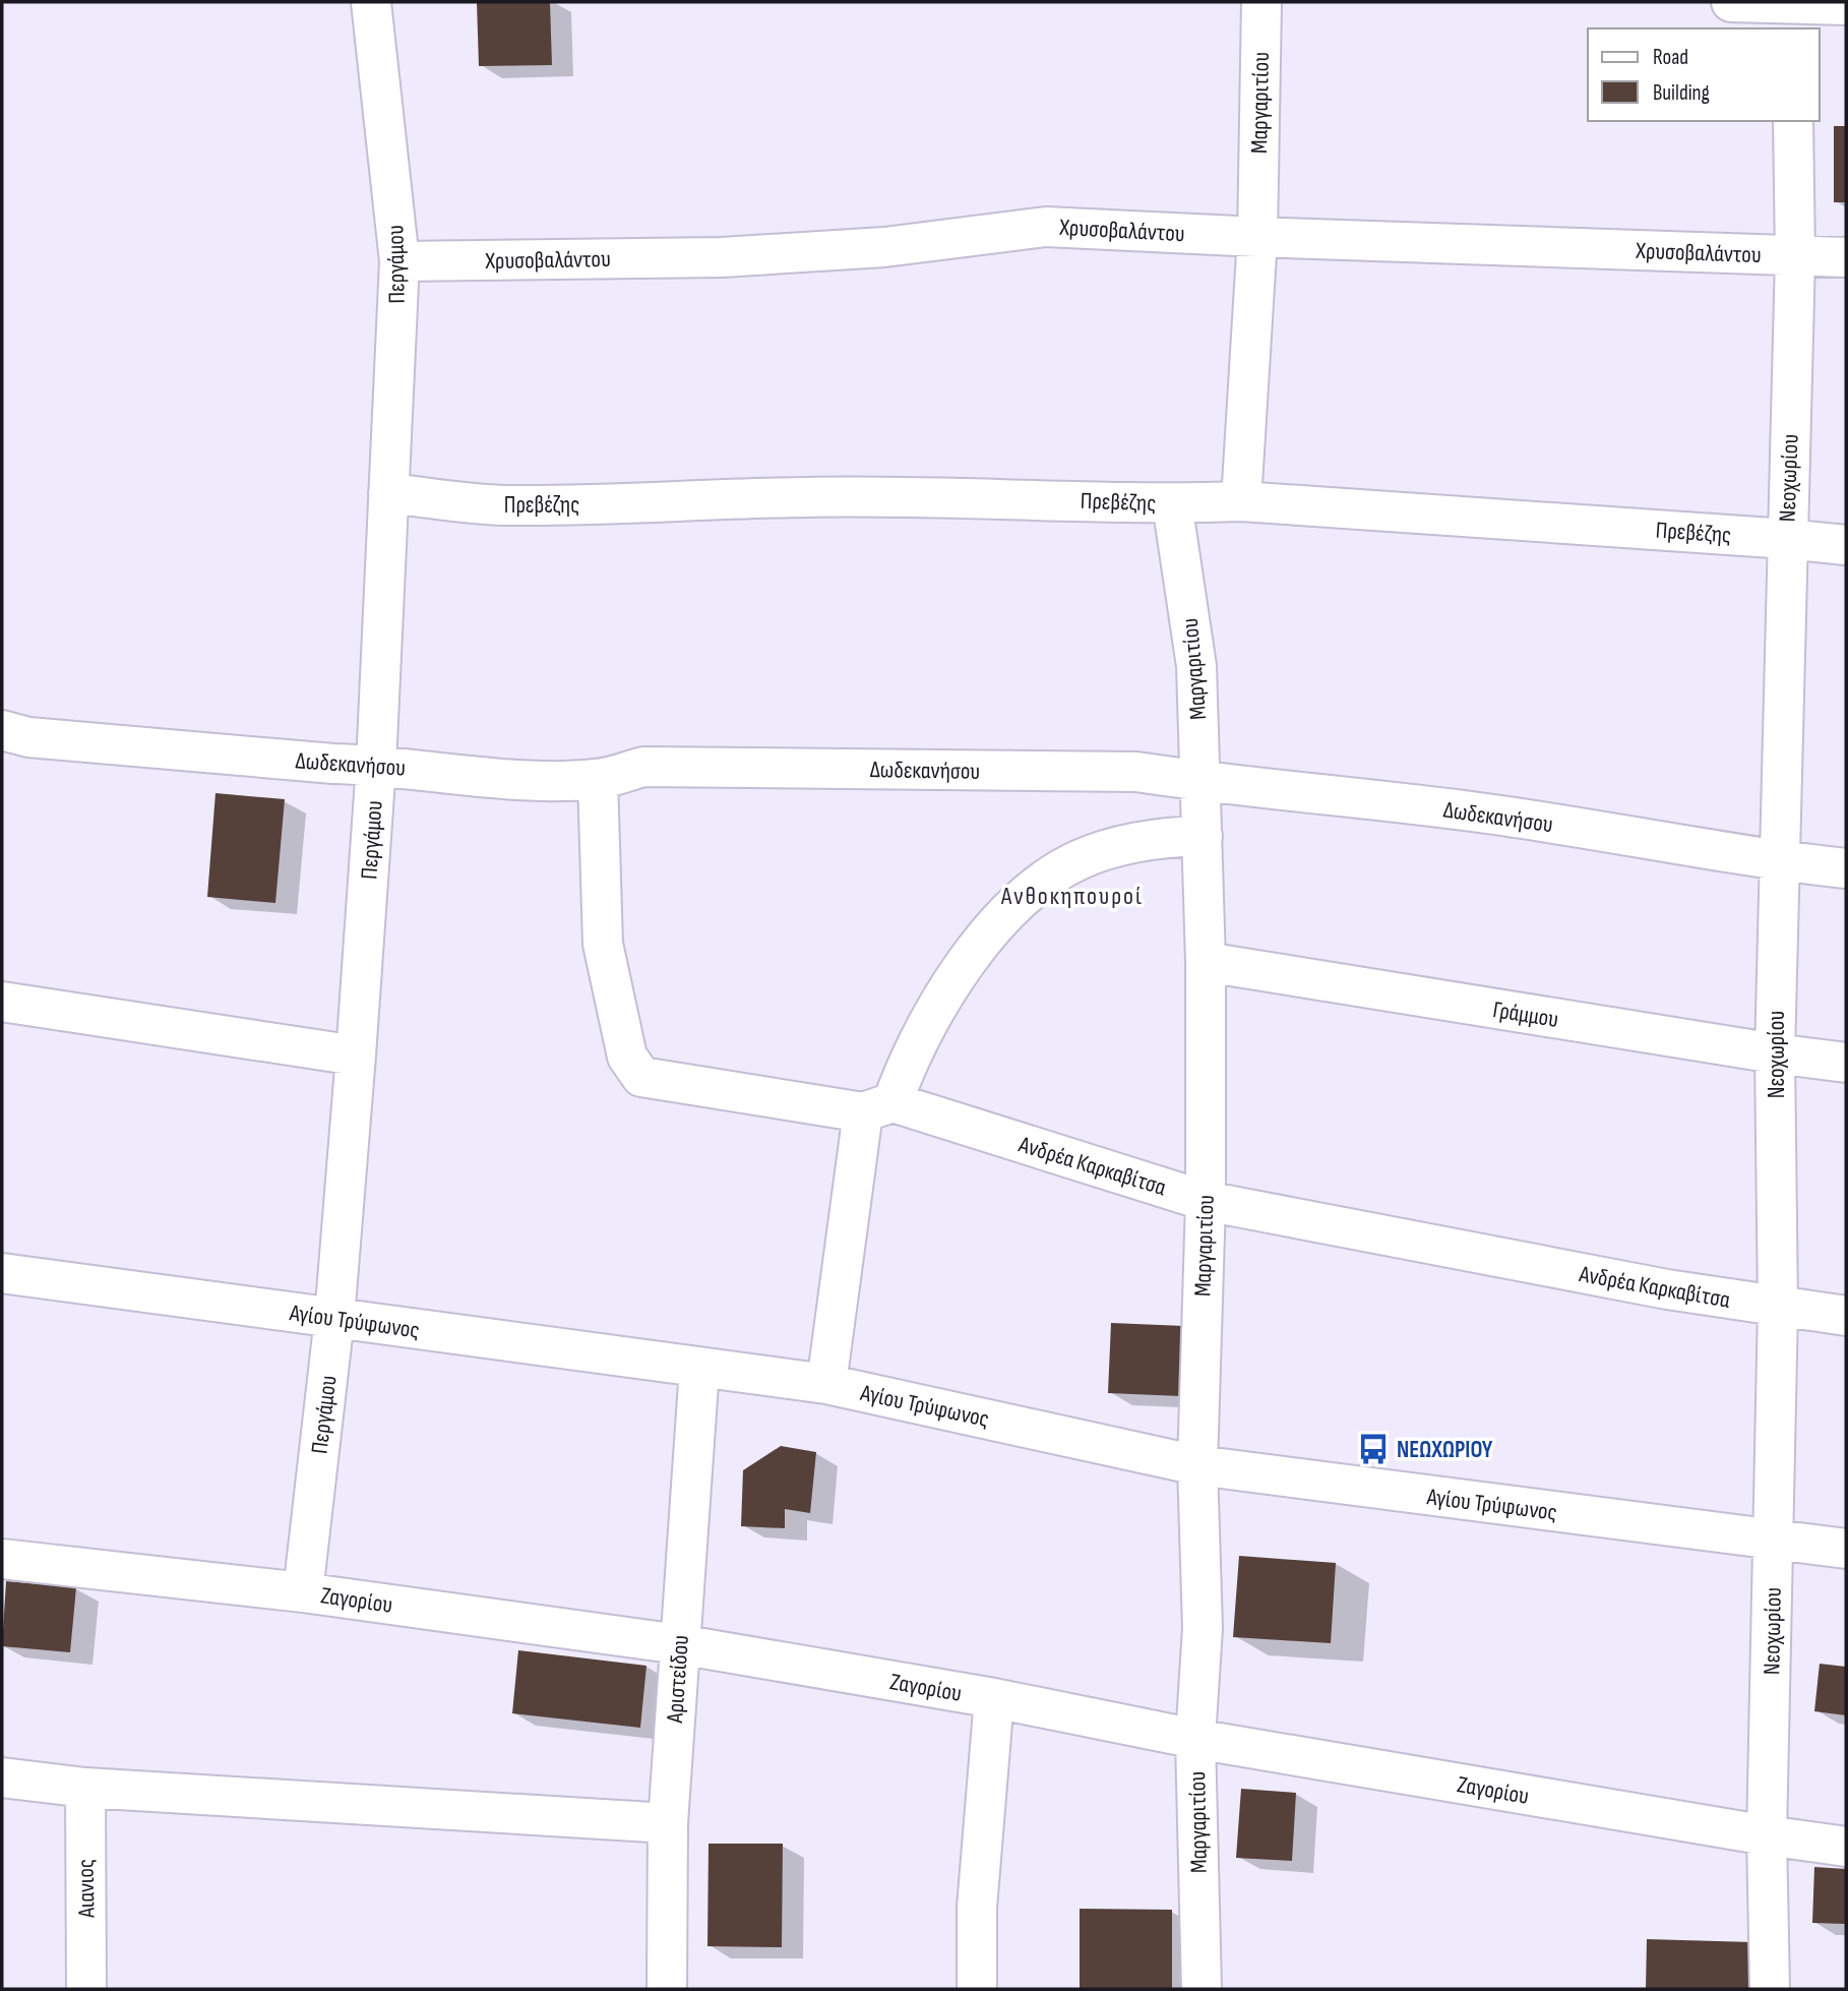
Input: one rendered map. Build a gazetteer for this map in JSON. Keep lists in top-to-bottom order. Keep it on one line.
{"streets":{"street":["Μαργαριτίου","Χρυσοβαλάντου","Περγάμου","Νεοχωρίου","Πρεβέζης","Δωδεκανήσου","Γράμμου","Ανδρέα Καρκαβίτσα","Αγίου Τρύφωνος","Ζαγορίου","Αριστείδου","Αιανιος"]},"crossings":[["Μαργαριτίου","Χρυσοβαλάντου"],["Μαργαριτίου","Πρεβέζης"],["Μαργαριτίου","Δωδεκανήσου"],["Μαργαριτίου","Γράμμου"],["Μαργαριτίου","Ανδρέα Καρκαβίτσα"],["Μαργαριτίου","Αγίου Τρύφωνος"],["Μαργαριτίου","Ζαγορίου"],["Χρυσοβαλάντου","Περγάμου"],["Χρυσοβαλάντου","Νεοχωρίου"],["Περγάμου","Πρεβέζης"],["Περγάμου","Δωδεκανήσου"],["Περγάμου","Αγίου Τρύφωνος"],["Περγάμου","Ζαγορίου"],["Νεοχωρίου","Πρεβέζης"],["Νεοχωρίου","Δωδεκανήσου"],["Νεοχωρίου","Γράμμου"],["Νεοχωρίου","Ανδρέα Καρκαβίτσα"],["Νεοχωρίου","Αγίου Τρύφωνος"],["Νεοχωρίου","Ζαγορίου"],["Δωδεκανήσου","Ανδρέα Καρκαβίτσα"],["Αγίου Τρύφωνος","Αριστείδου"],["Ζαγορίου","Αριστείδου"]],"districts":["Ανθοκηπουροί"],"places":{"bus stop":["ΝΕΩΧΩΡΙΟΥ"]},"legend":["Road","Building"]}
